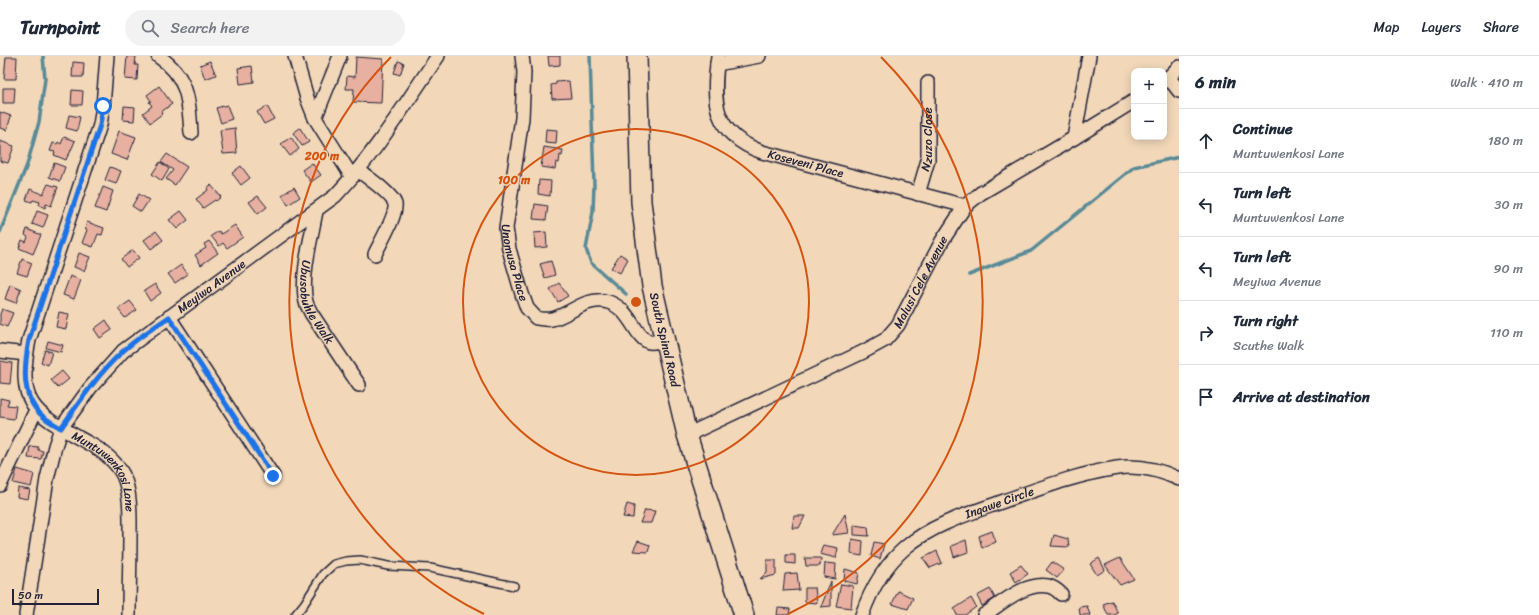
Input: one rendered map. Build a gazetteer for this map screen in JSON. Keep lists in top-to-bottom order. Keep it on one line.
{"streets":{"street":["Nzuzo Close","Koseveni Place","Unomusa Place","Malusi Cele Avenue","Meyiwa Avenue","Ubusobuhle Walk","South Spinal Road","Muntuwenkosi Lane","Inqawe Circle"]},"crossings":[["Nzuzo Close","Koseveni Place"],["Koseveni Place","Malusi Cele Avenue"],["Unomusa Place","South Spinal Road"],["Malusi Cele Avenue","South Spinal Road"],["Meyiwa Avenue","Ubusobuhle Walk"],["Meyiwa Avenue","Muntuwenkosi Lane"]],"scale_bar":"50 m","page":{"header":"Turnpoint","search":"Search here","nav":["Map","Layers","Share"],"heading":["6 min","Walk · 410 m"],"map_buttons":["+","−"],"list":[["Continue","Muntuwenkosi Lane","180 m"],["Turn left","Muntuwenkosi Lane","30 m"],["Turn left","Meyiwa Avenue","90 m"],["Turn right","Scuthe Walk","110 m"],"Arrive at destination"],"scale":"50 m"},"rings":["200 m","100 m"]}
